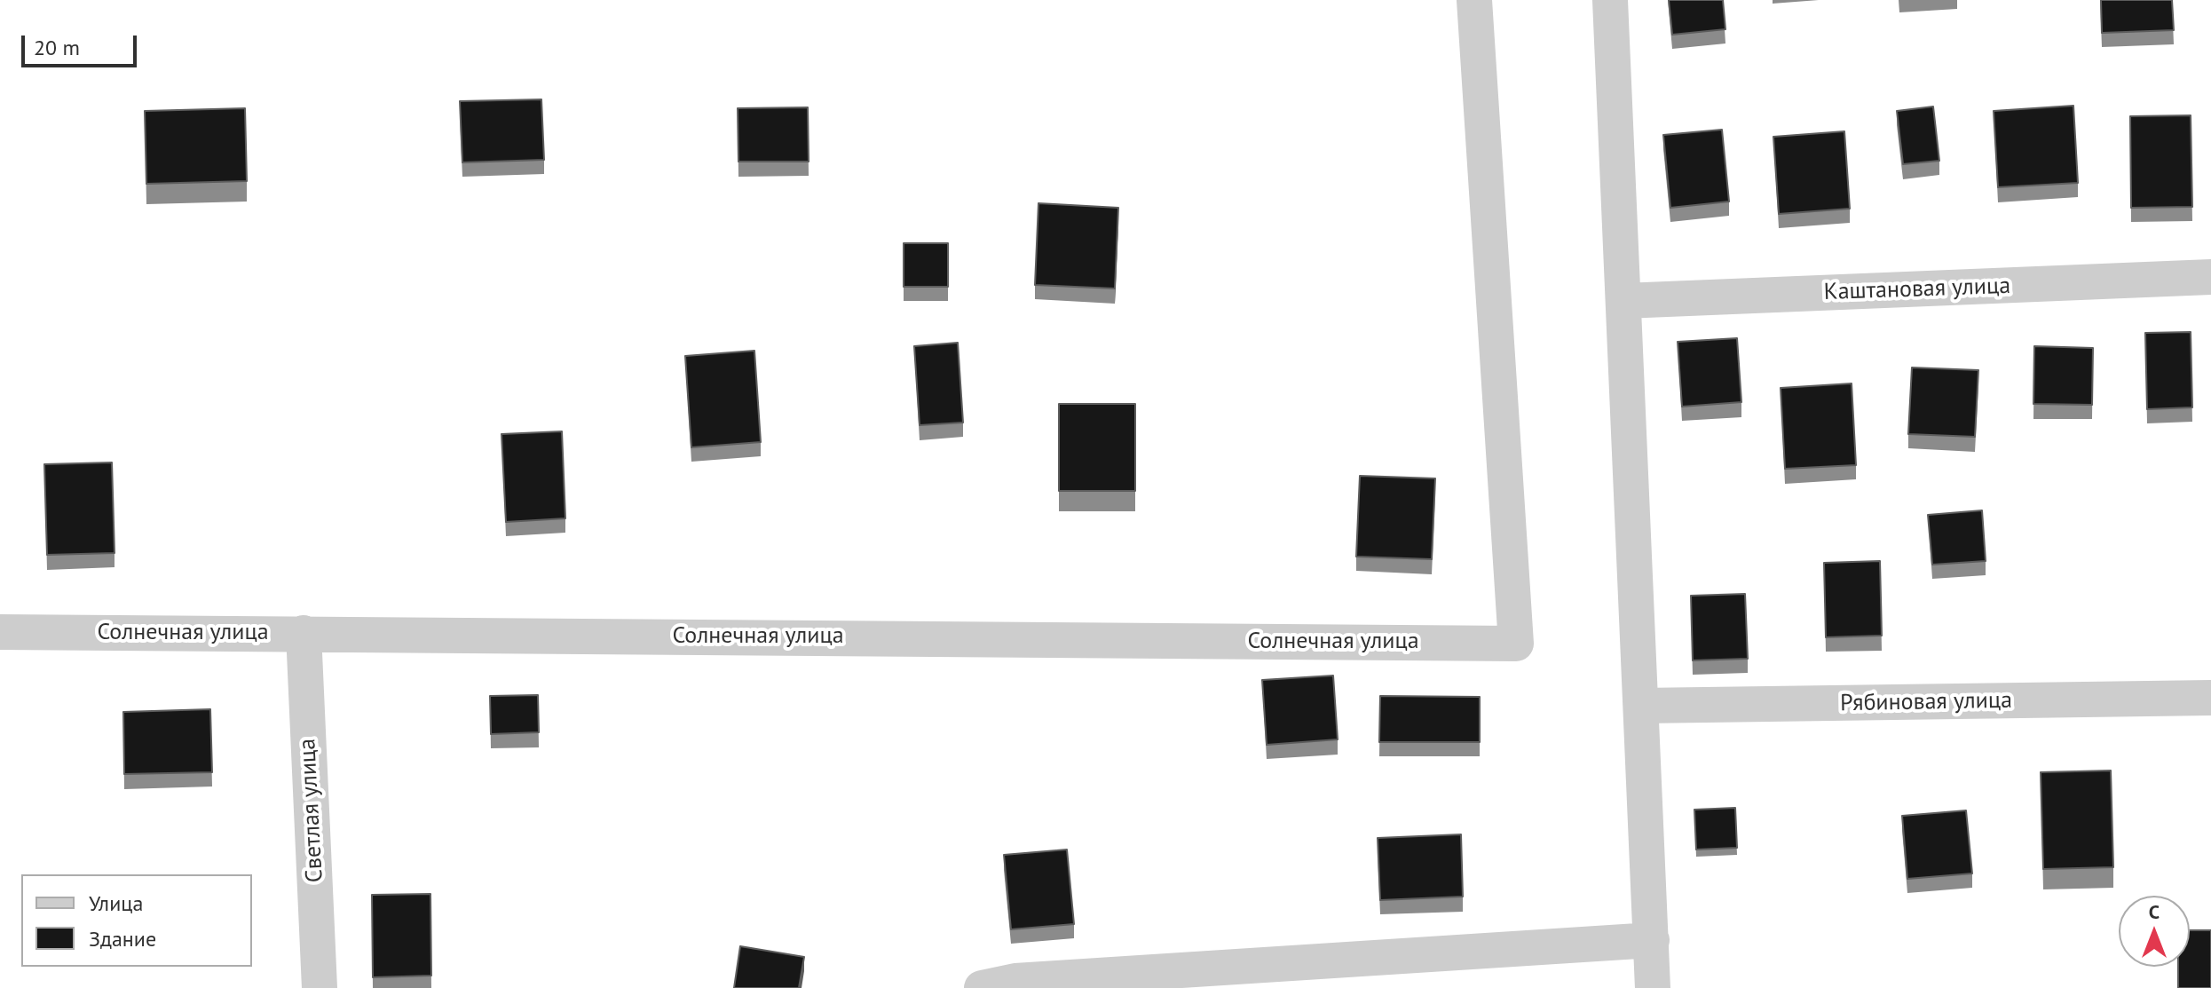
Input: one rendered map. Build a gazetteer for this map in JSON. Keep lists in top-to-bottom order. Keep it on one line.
{"streets":{"street":["Каштановая улица","Солнечная улица","Рябиновая улица","Светлая улица"]},"crossings":[["Солнечная улица","Светлая улица"]],"legend":["Улица","Здание"],"scale_bar":"20 m","north":"top"}
